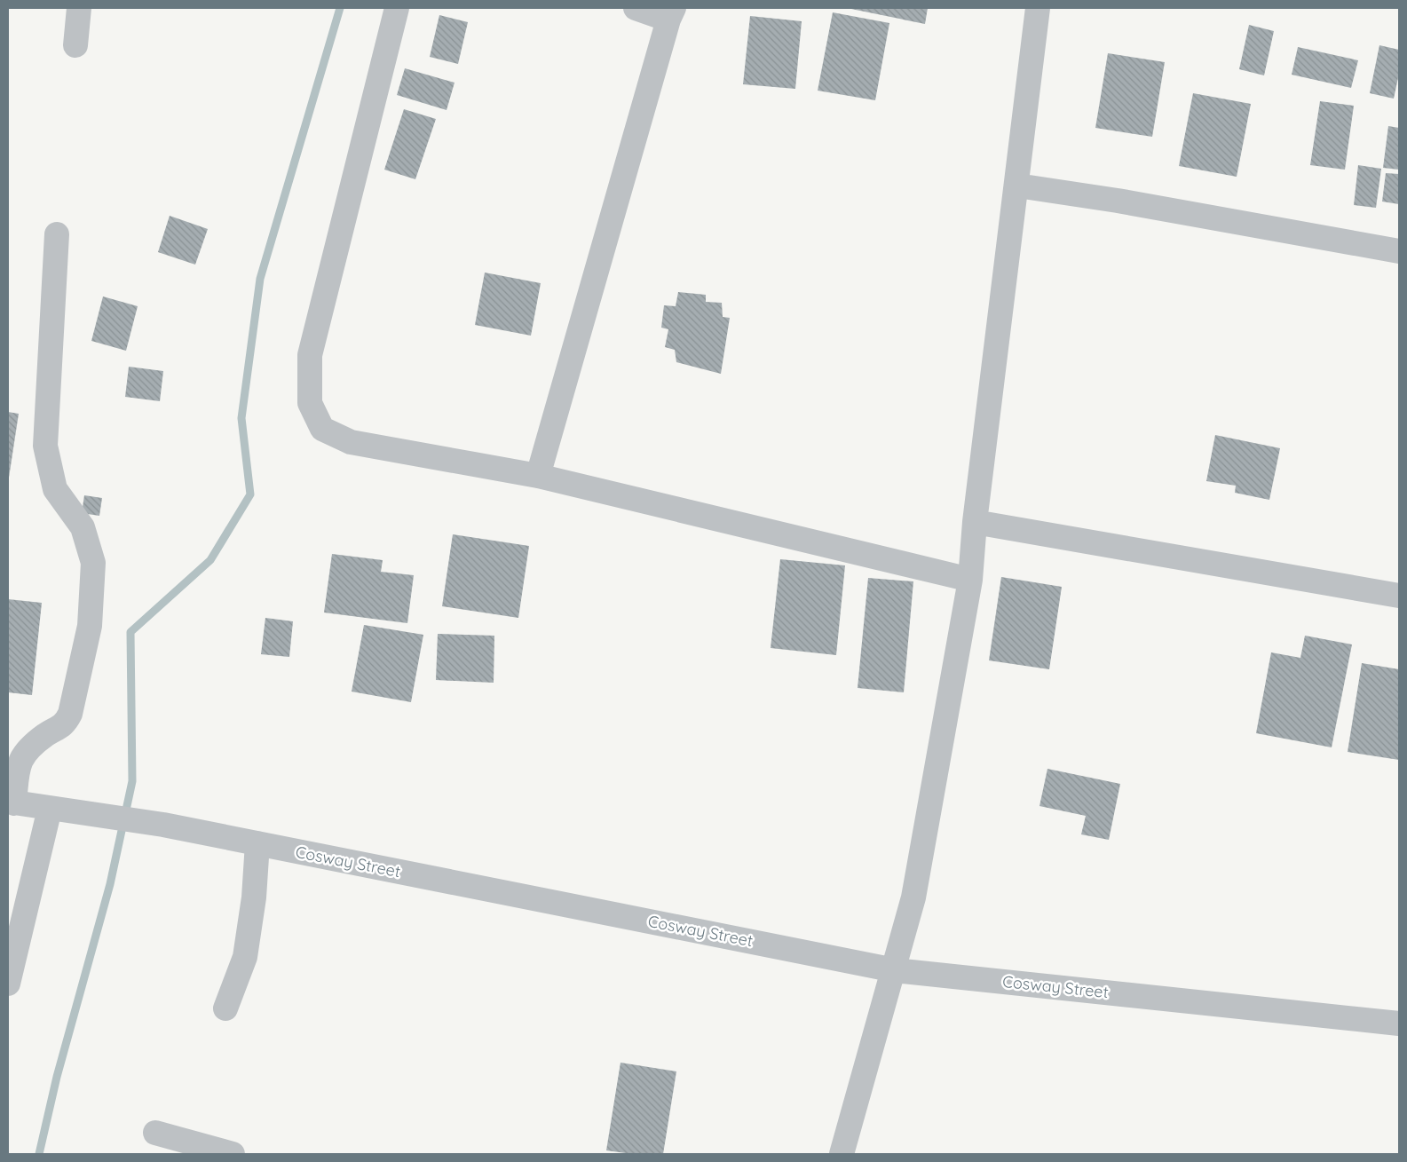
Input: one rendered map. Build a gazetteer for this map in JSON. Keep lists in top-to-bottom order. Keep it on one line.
{"streets":{"street":["Cosway Street"]}}
